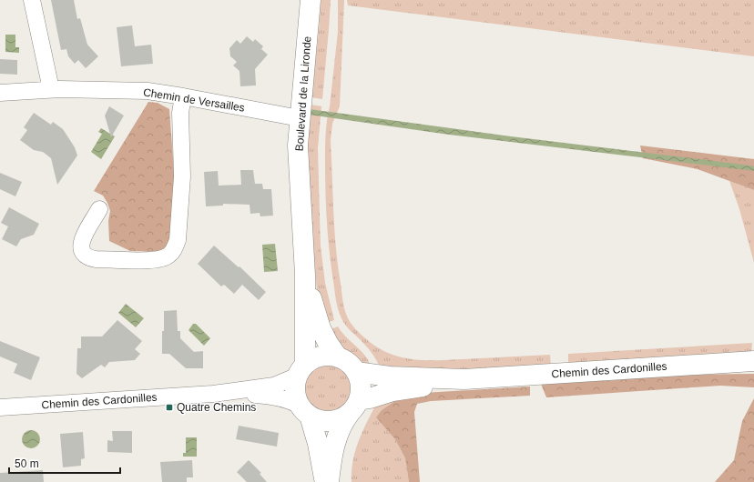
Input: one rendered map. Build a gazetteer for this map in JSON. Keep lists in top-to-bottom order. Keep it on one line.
{"streets":{"street":["Boulevard de la Lironde","Chemin de Versailles","Chemin des Cardonilles"]},"crossings":[["Boulevard de la Lironde","Chemin de Versailles"],["Boulevard de la Lironde","Chemin des Cardonilles"]],"places":{"transit":["Quatre Chemins"]},"scale_bar":"50 m"}
